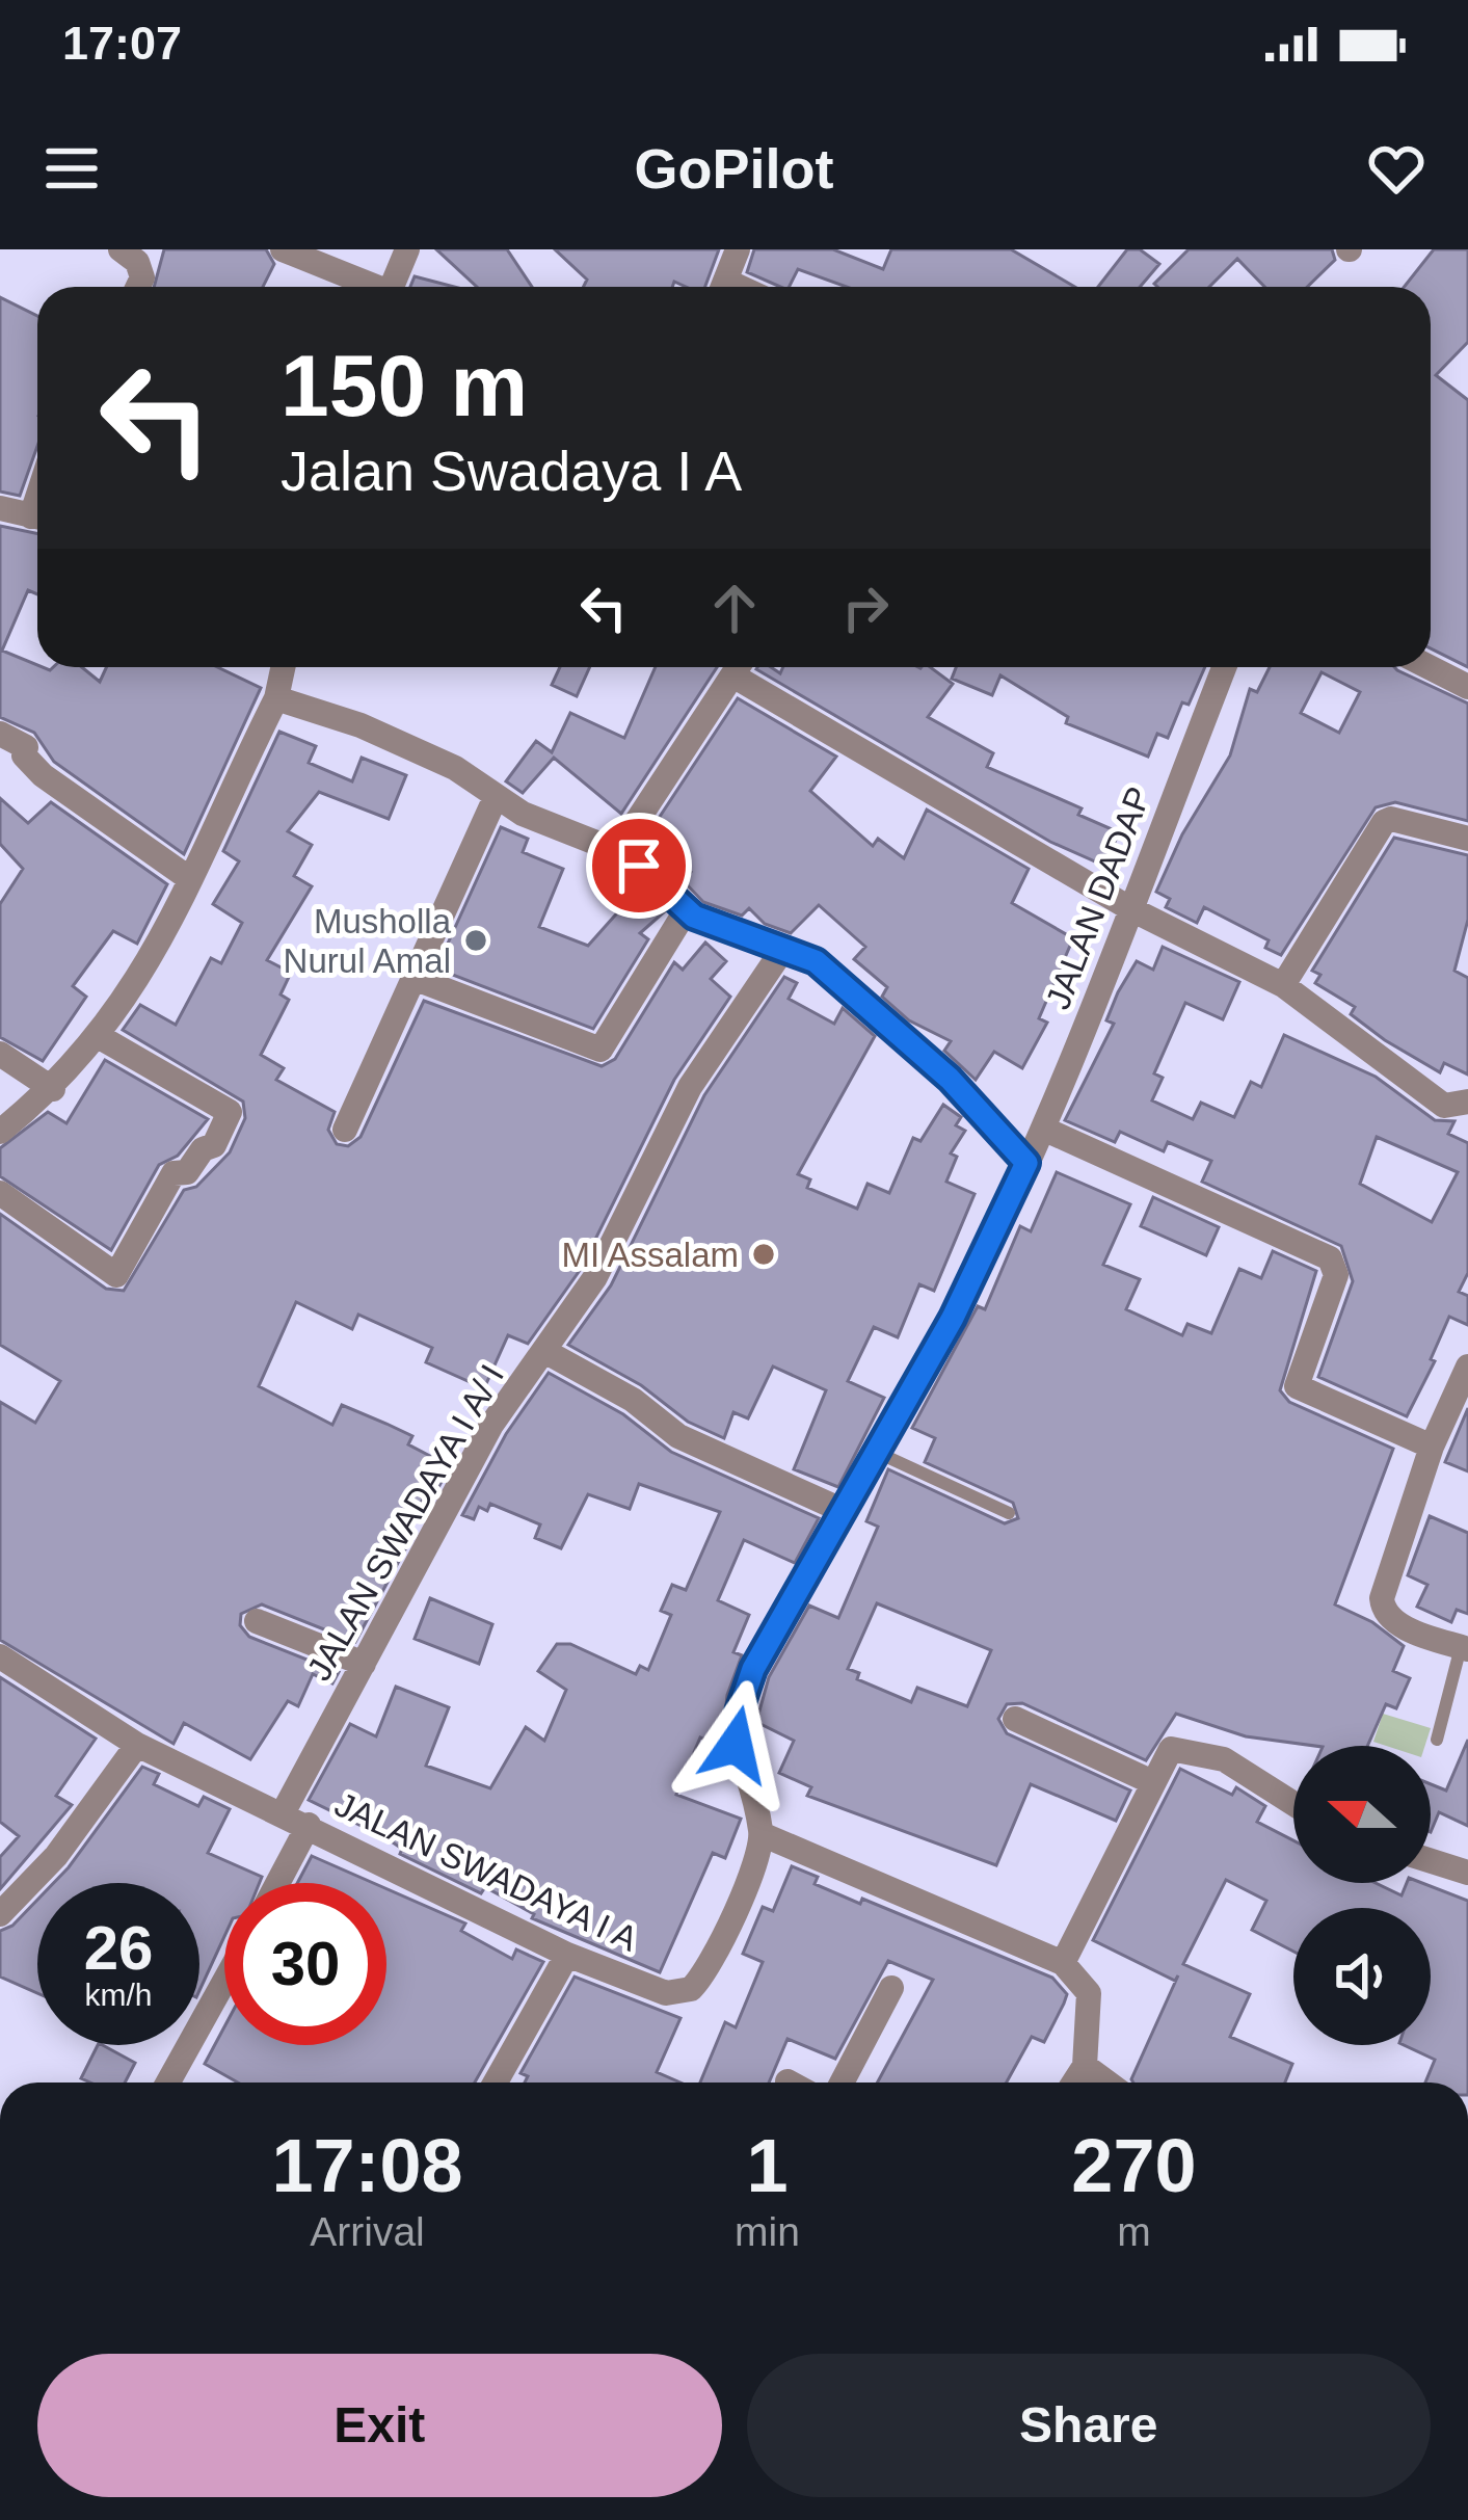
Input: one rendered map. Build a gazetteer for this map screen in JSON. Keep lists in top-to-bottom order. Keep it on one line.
{"streets":{"street":["JALAN DADAP","JALAN SWADAYA I A/ I","JALAN SWADAYA I A"]},"crossings":[["JALAN SWADAYA I A/ I","JALAN SWADAYA I A"]],"places":["Musholla Nurul Amal","MI Assalam"],"north":"left","page":{"status":"17:07","header":"GoPilot","turn":["150 m","Jalan Swadaya I A"],"speed":"26 km/h","limit":"30","eta":["17:08","Arrival","1","min","270","m"],"buttons":["Exit","Share"]}}
